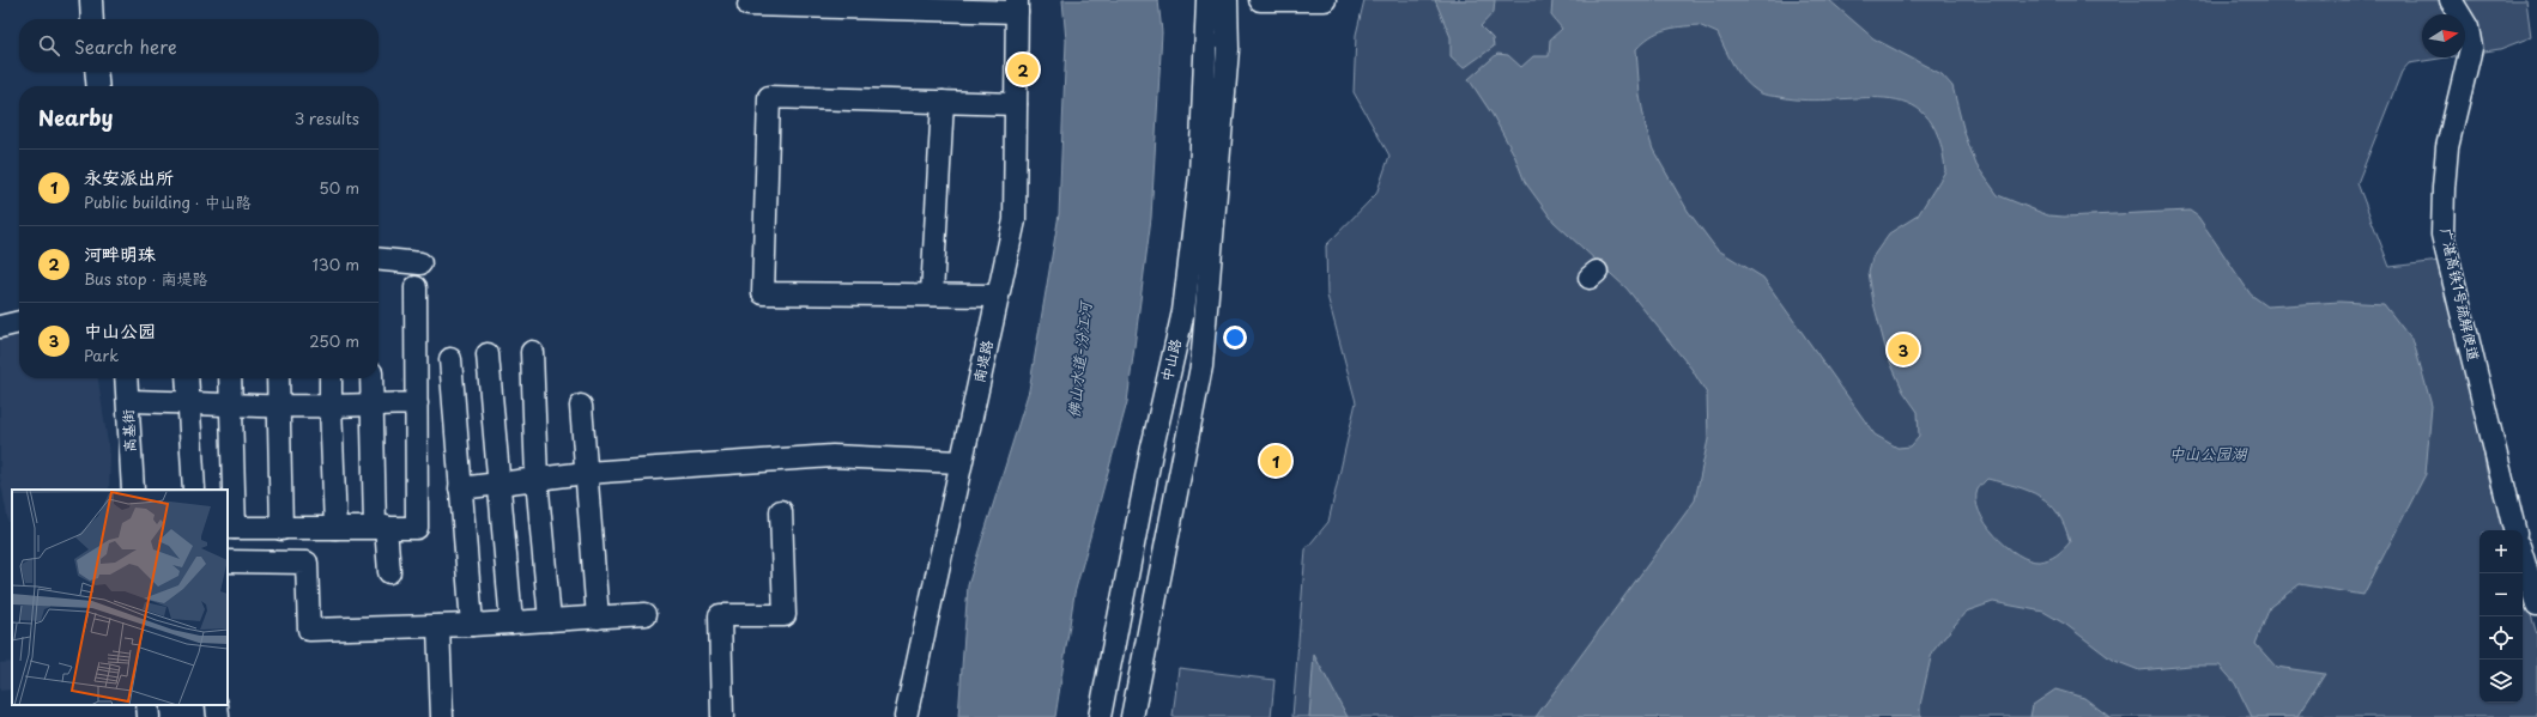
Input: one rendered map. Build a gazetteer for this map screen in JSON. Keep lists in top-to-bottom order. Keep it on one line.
{"streets":{"street":["广湛高铁1号疏解便道","中山路","南堤路","高基街"]},"water":["佛山水道-汾江河","中山公园湖"],"north":"right","page":{"search":"Search here","pins":["2","3","1"],"heading":["Nearby","3 results"],"list":[{"mark":"1","name":"永安派出所","note":"Public building · 中山路","value":"50 m"},{"mark":"2","name":"河畔明珠","note":"Bus stop · 南堤路","value":"130 m"},{"mark":"3","name":"中山公园","note":"Park","value":"250 m"}],"map_buttons":["+","−"]}}
